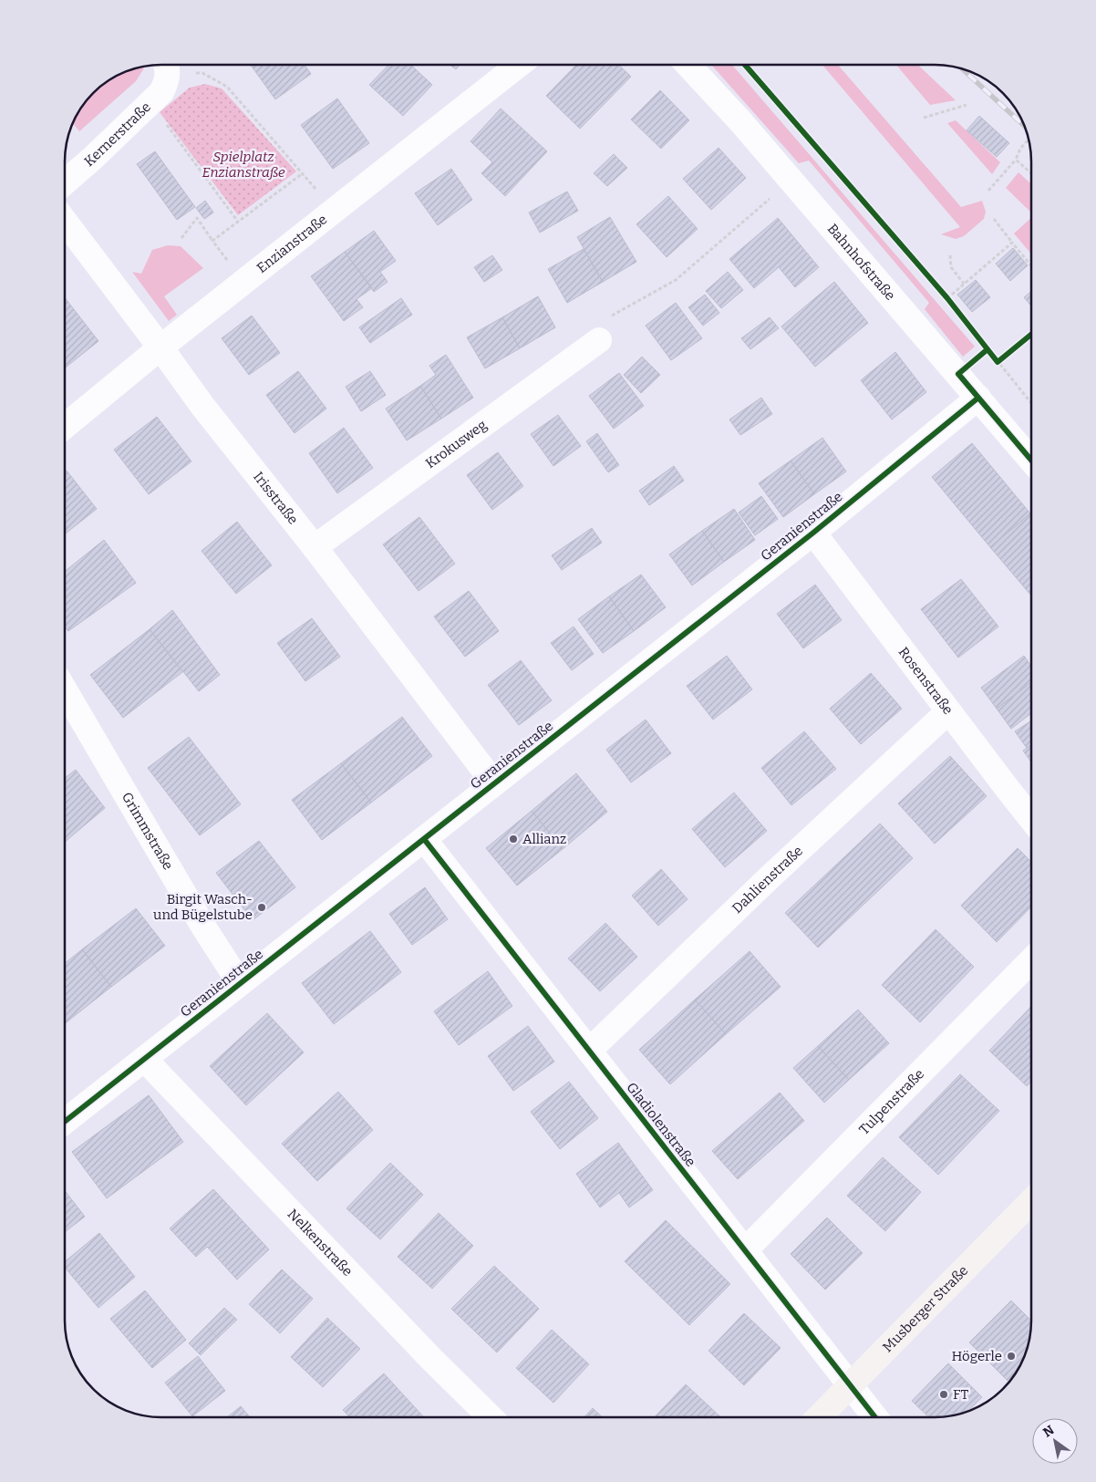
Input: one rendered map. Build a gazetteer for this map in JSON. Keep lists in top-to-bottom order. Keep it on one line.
{"streets":{"main road":["Musberger Straße"],"street":["Kernerstraße","Enzianstraße","Bahnhofstraße","Krokusweg","Irisstraße","Geranienstraße","Rosenstraße","Grimmstraße","Dahlienstraße","Tulpenstraße","Gladiolenstraße","Nelkenstraße"]},"crossings":[["Enzianstraße","Irisstraße"],["Bahnhofstraße","Geranienstraße"],["Krokusweg","Irisstraße"],["Irisstraße","Geranienstraße"],["Geranienstraße","Rosenstraße"],["Geranienstraße","Grimmstraße"],["Geranienstraße","Gladiolenstraße"],["Geranienstraße","Nelkenstraße"],["Rosenstraße","Dahlienstraße"],["Dahlienstraße","Gladiolenstraße"],["Tulpenstraße","Gladiolenstraße"],["Gladiolenstraße","Musberger Straße"]],"parks":["Spielplatz Enzianstraße"],"places":["Allianz","Birgit Wasch- und Bügelstube","Högerle","FT"],"north":"top left"}
